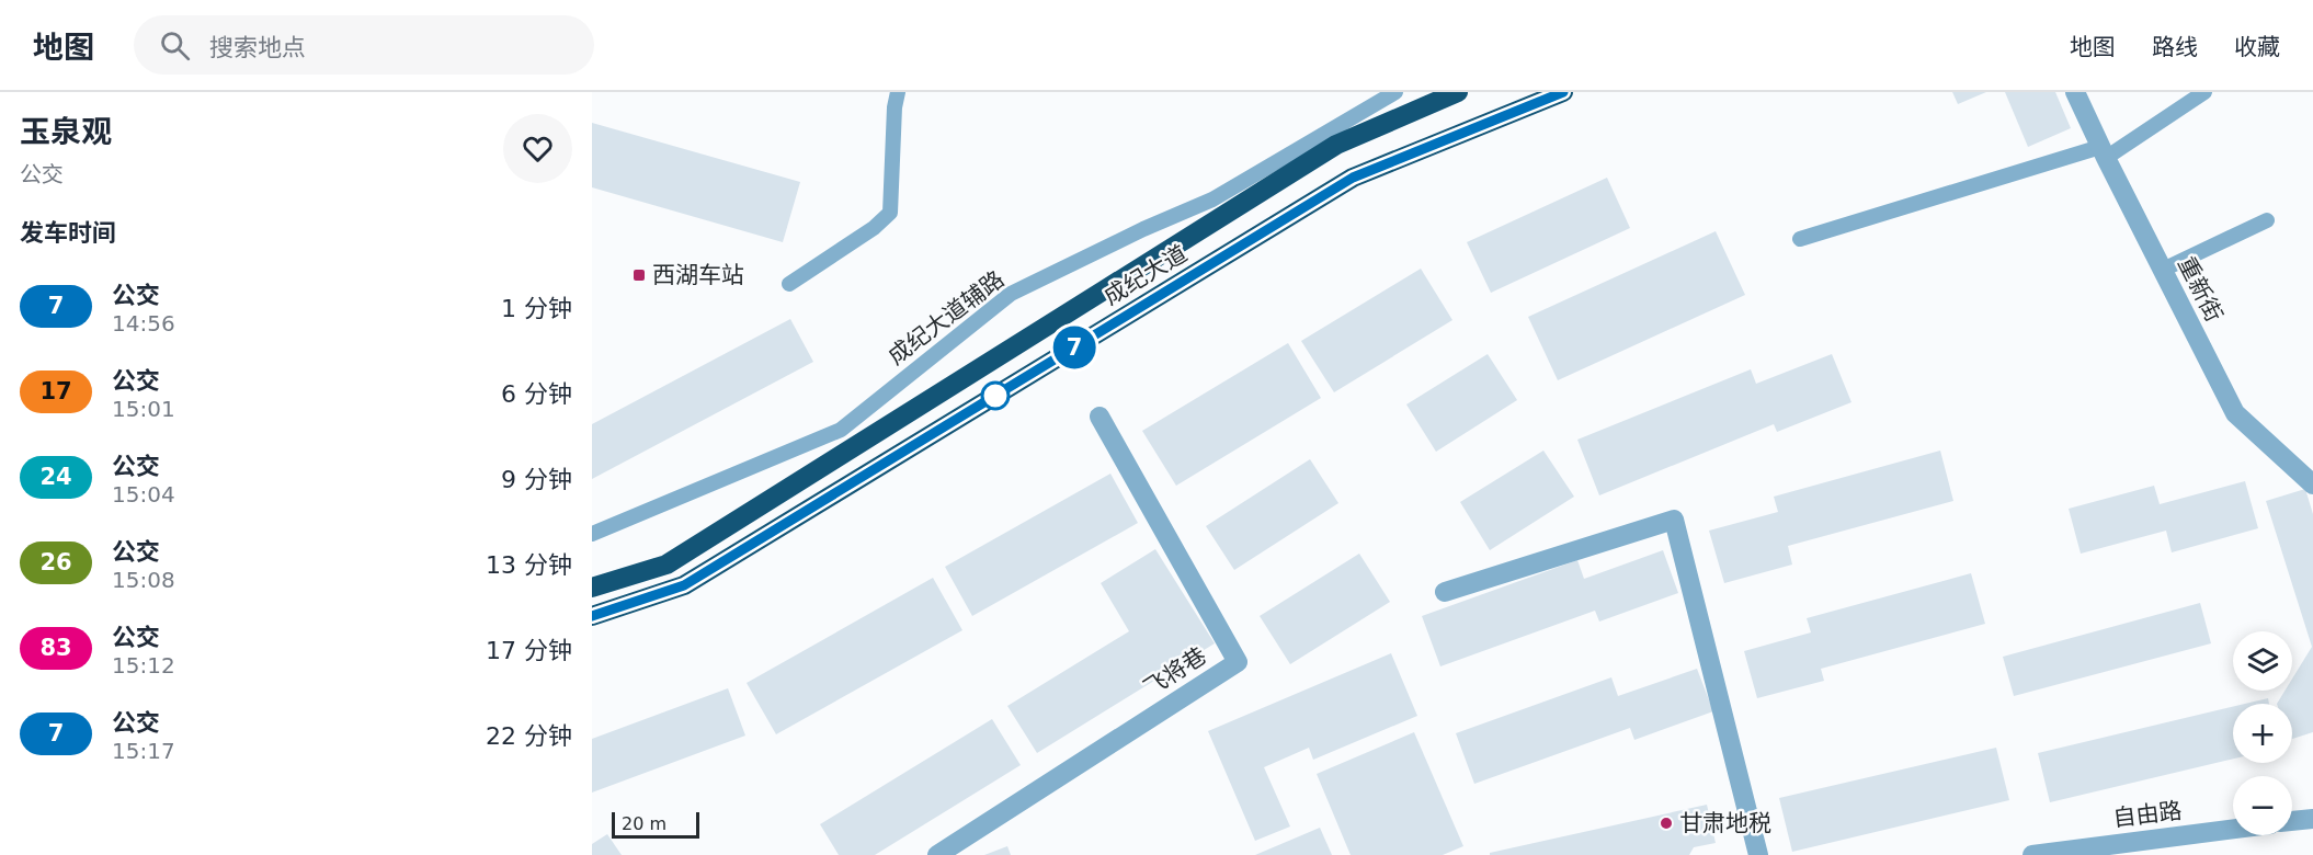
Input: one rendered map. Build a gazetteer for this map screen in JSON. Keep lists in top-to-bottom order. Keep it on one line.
{"streets":{"highway":["成纪大道"],"street":["重新街","飞将巷","自由路"],"lane":["成纪大道辅路"]},"places":{"transit":["西湖车站"],"other":["甘肃地税"]},"lines":["bus line 7"],"scale_bar":"20 m","page":{"header":"地图","search":"搜索地点","nav":["地图","路线","收藏"],"heading":[["玉泉观","公交"],"发车时间"],"on_map":"7","list":[{"mark":"7","name":"公交","note":"14:56","value":"1 分钟"},{"mark":"17","name":"公交","note":"15:01","value":"6 分钟"},{"mark":"24","name":"公交","note":"15:04","value":"9 分钟"},{"mark":"26","name":"公交","note":"15:08","value":"13 分钟"},{"mark":"83","name":"公交","note":"15:12","value":"17 分钟"},{"mark":"7","name":"公交","note":"15:17","value":"22 分钟"}],"map_buttons":["+","−"],"scale":"20 m"}}
